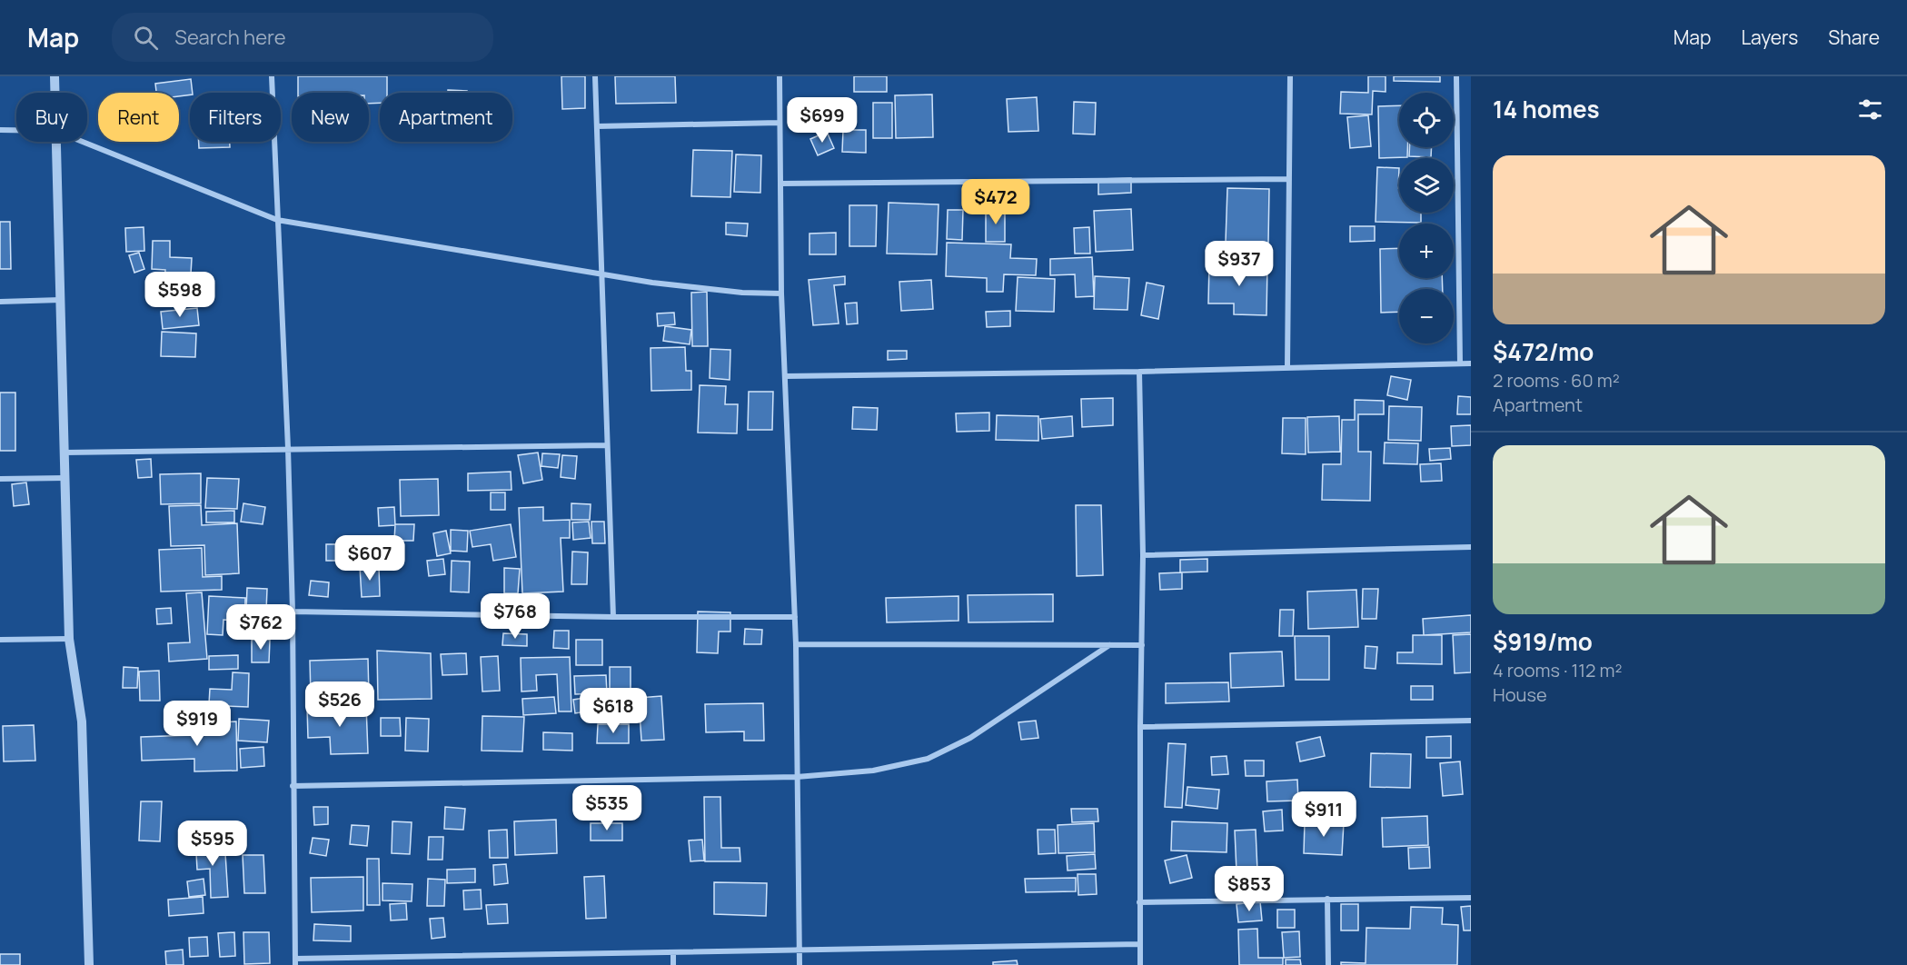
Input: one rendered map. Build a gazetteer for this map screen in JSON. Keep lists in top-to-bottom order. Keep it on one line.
{"page":{"header":"Map","search":"Search here","nav":["Map","Layers","Share"],"heading":"14 homes","map_buttons":["+","−"],"chip":["Buy","Rent","Filters","New","Apartment"],"price":["$699","$472","$937","$598","$607","$768","$762","$526","$618","$919","$535","$911","$595","$853"],"list":[{"name":"$472/mo","note":"2 rooms · 60 m² · Apartment"},{"name":"$919/mo","note":"4 rooms · 112 m² · House"}]}}
